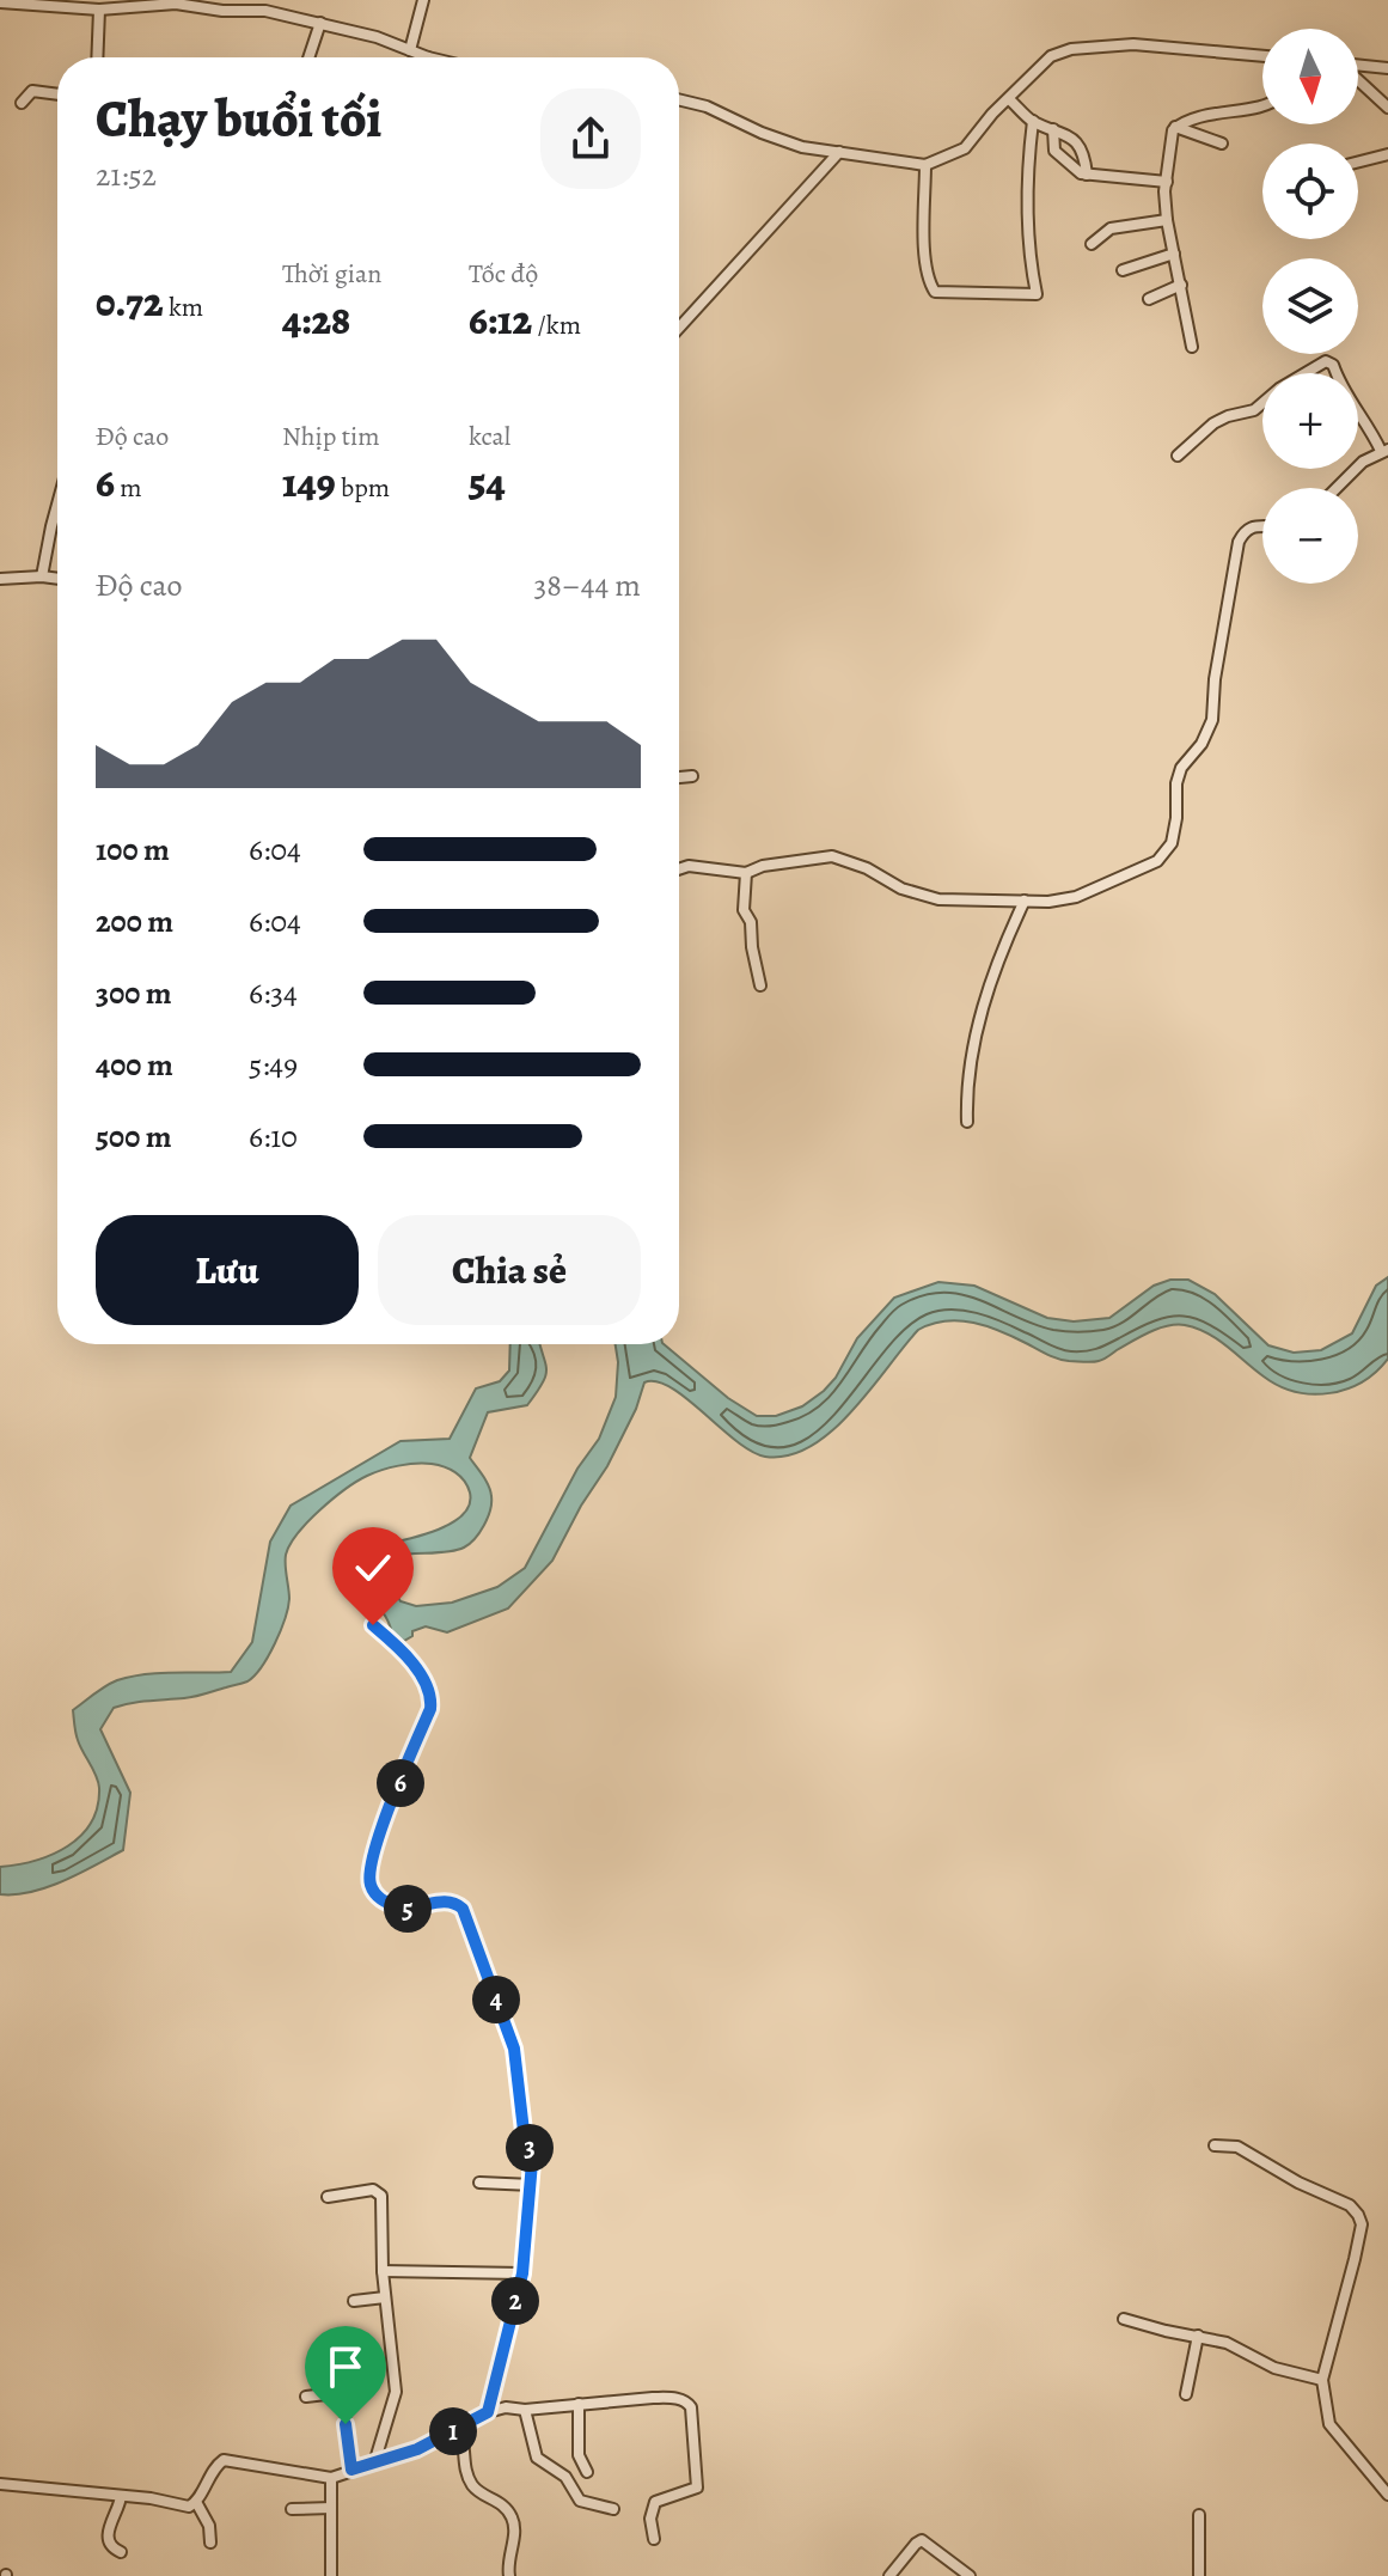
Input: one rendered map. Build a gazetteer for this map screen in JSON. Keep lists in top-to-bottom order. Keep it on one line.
{"north":"bottom","page":{"map_buttons":["+","−"],"heading":["Chạy buổi tối","21:52"],"stats":[["0.72 km"],["Thời gian","4:28"],["Tốc độ","6:12 /km"],["Độ cao","6 m"],["Nhịp tim","149 bpm"],["kcal","54"]],"chart":["Độ cao","38–44 m"],"list":[{"name":"100 m","note":"6:04"},{"name":"200 m","note":"6:04"},{"name":"300 m","note":"6:34"},{"name":"400 m","note":"5:49"},{"name":"500 m","note":"6:10"}],"buttons":["Lưu","Chia sẻ"],"pins":["6","5","4","3","2","1"]}}
